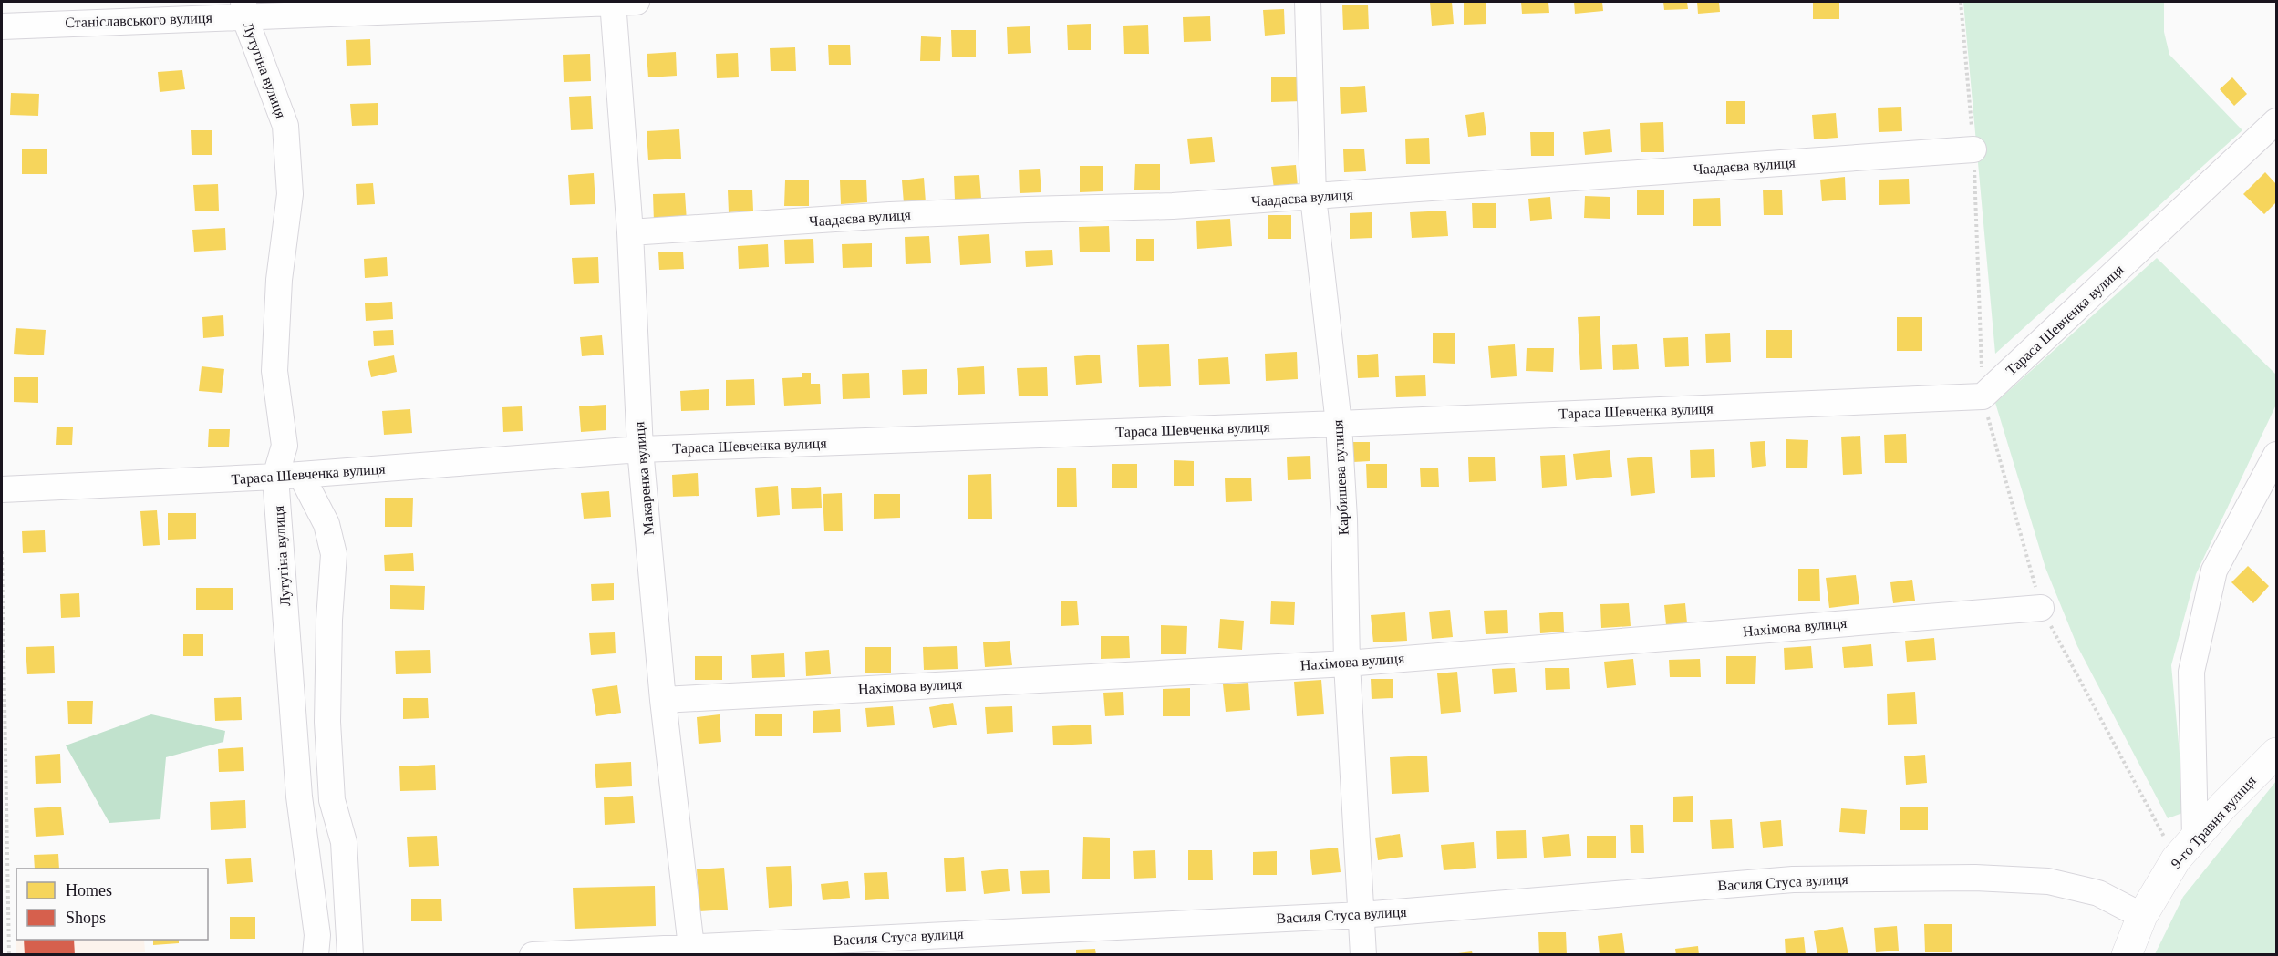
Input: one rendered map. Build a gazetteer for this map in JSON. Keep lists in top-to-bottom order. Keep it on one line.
{"streets":{"main road":["9-го Травня вулиця"],"street":["Станіславського вулиця","Лутугіна вулиця","Чаадаєва вулиця","Тараса Шевченка вулиця","Карбишева вулиця","Макаренка вулиця","Нахімова вулиця","Василя Стуса вулиця"]},"crossings":[["Станіславського вулиця","Лутугіна вулиця"],["Станіславського вулиця","Макаренка вулиця"],["Лутугіна вулиця","Тараса Шевченка вулиця"],["Чаадаєва вулиця","Карбишева вулиця"],["Чаадаєва вулиця","Макаренка вулиця"],["Тараса Шевченка вулиця","Карбишева вулиця"],["Тараса Шевченка вулиця","Макаренка вулиця"],["Карбишева вулиця","Нахімова вулиця"],["Карбишева вулиця","Василя Стуса вулиця"],["Макаренка вулиця","Нахімова вулиця"],["Макаренка вулиця","Василя Стуса вулиця"],["9-го Травня вулиця","Василя Стуса вулиця"]],"legend":["Homes","Shops"]}
